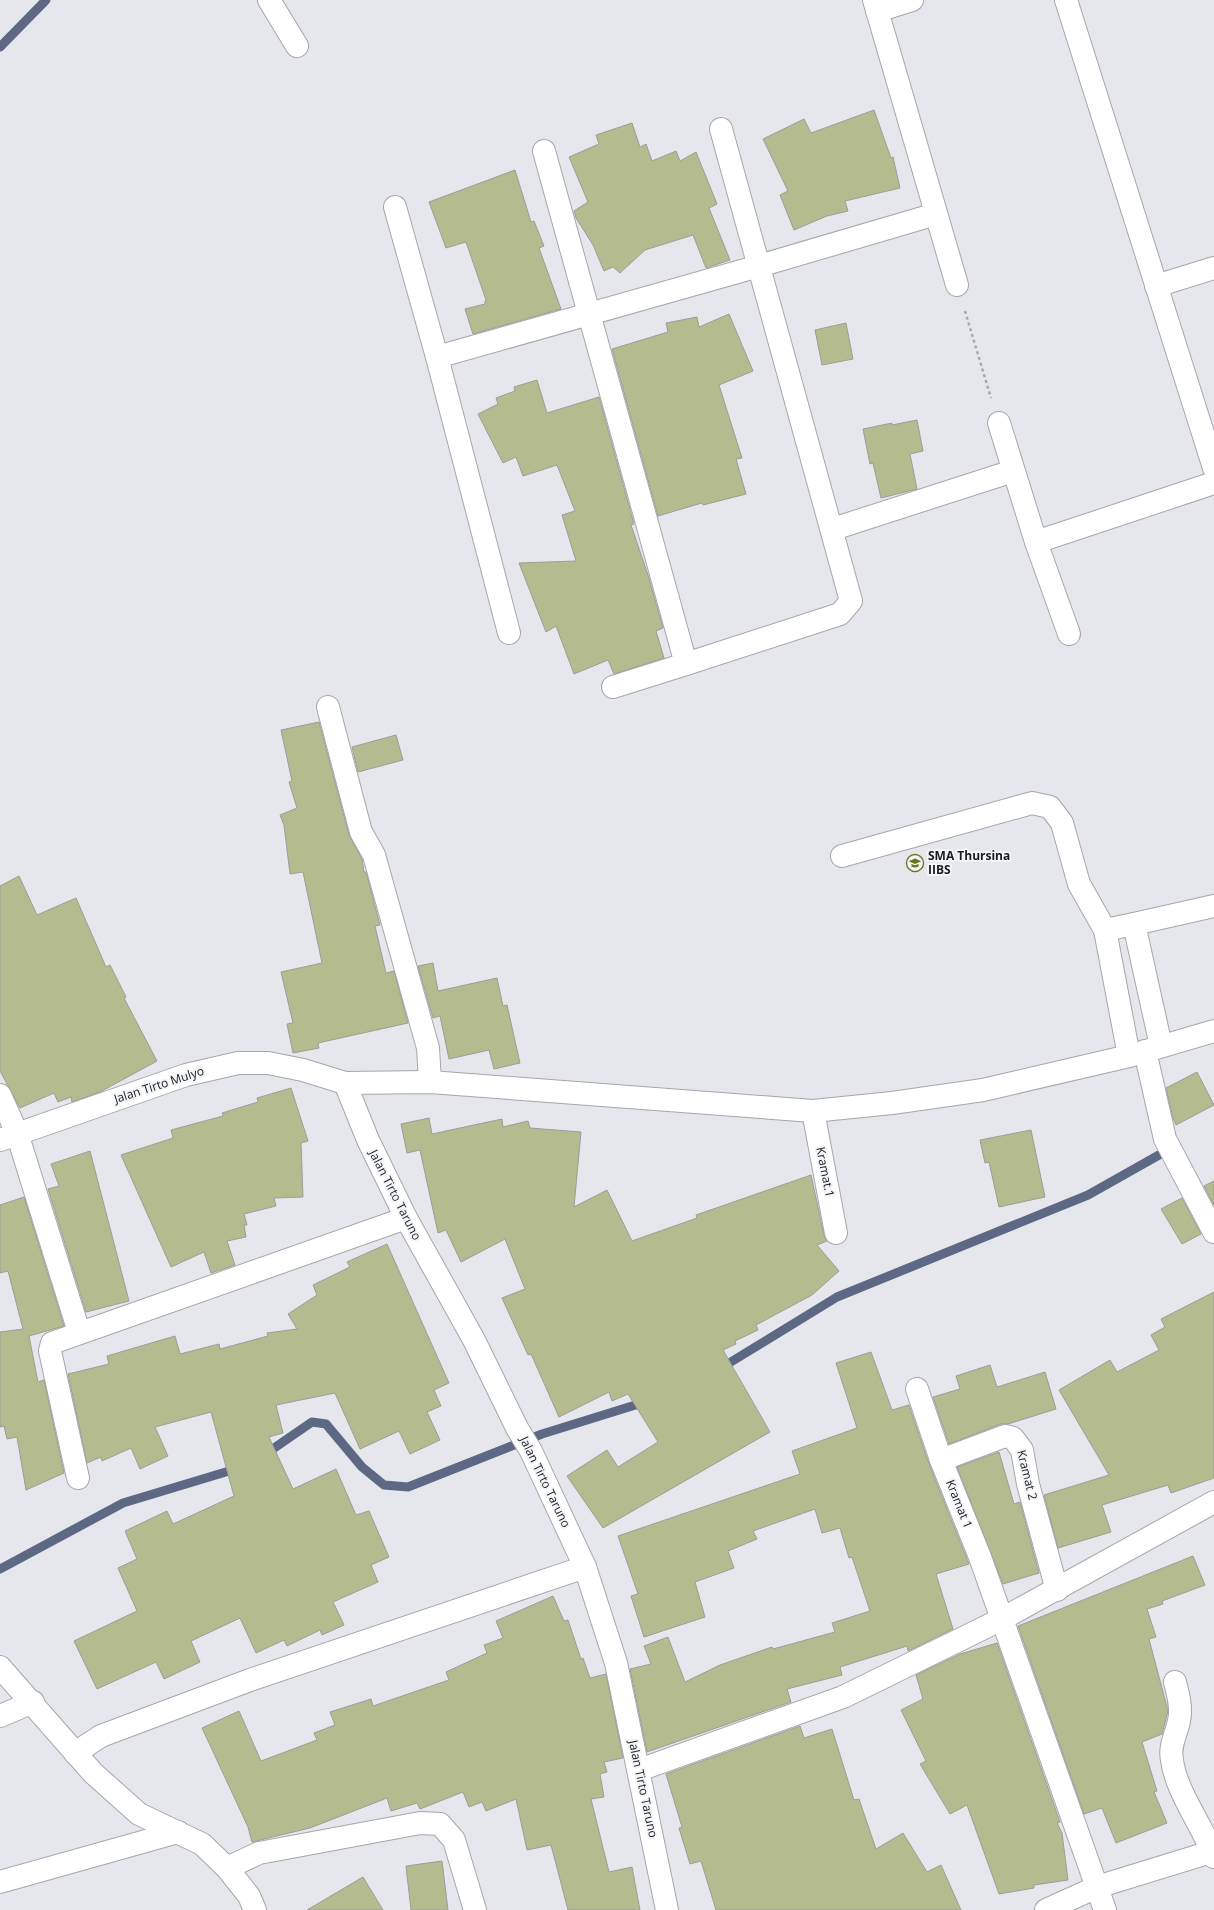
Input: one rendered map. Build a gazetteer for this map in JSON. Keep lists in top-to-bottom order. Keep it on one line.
{"streets":{"street":["Jalan Tirto Mulyo","Kramat.1","Jalan Tirto Taruno","Kramat 2","Kramat 1"]},"crossings":[["Jalan Tirto Mulyo","Kramat.1"],["Jalan Tirto Mulyo","Jalan Tirto Taruno"],["Kramat 2","Kramat 1"]],"places":{"school or university":["SMA Thursina IIBS"]}}
